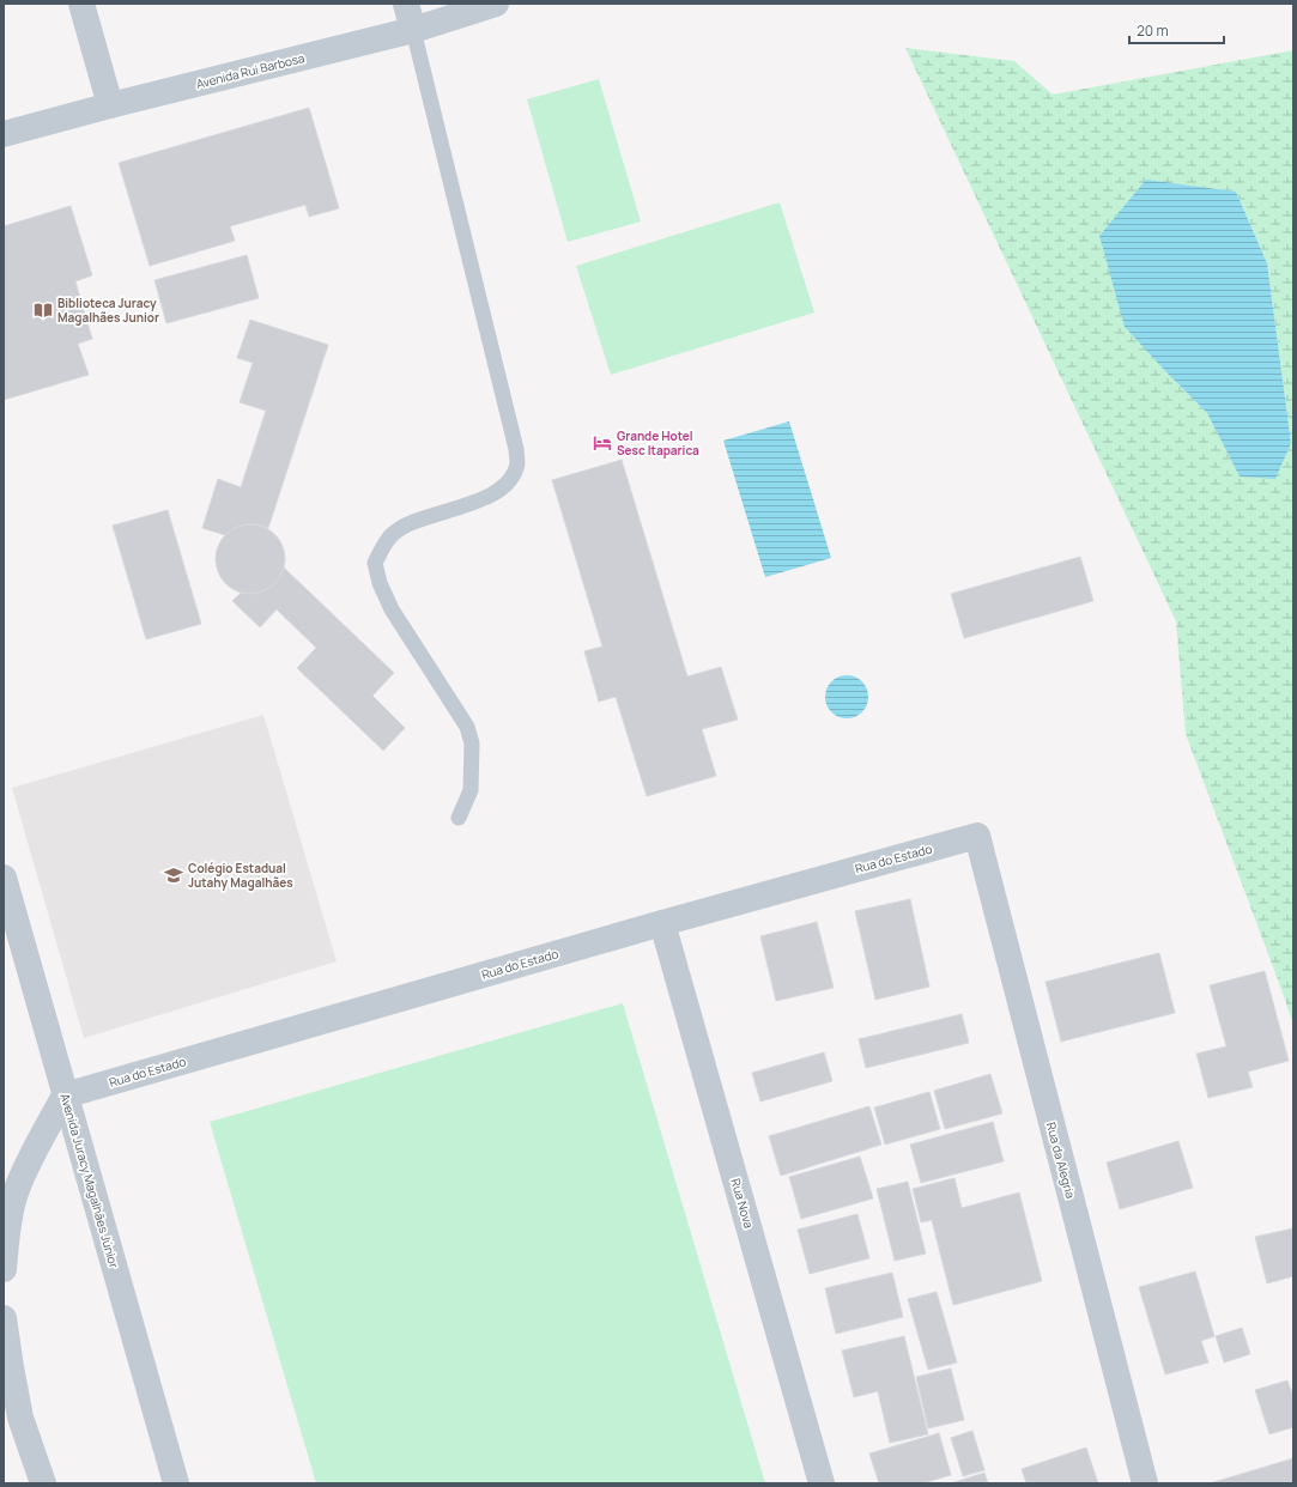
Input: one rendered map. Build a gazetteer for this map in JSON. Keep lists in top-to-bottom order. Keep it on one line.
{"streets":{"street":["Avenida Rui Barbosa","Rua do Estado","Rua da Alegria","Avenida Juracy Magalhães Júnior","Rua Nova"]},"crossings":[["Rua do Estado","Rua da Alegria"],["Rua do Estado","Avenida Juracy Magalhães Júnior"],["Rua do Estado","Rua Nova"]],"places":{"library":["Biblioteca Juracy Magalhães Junior"],"hotel":["Grande Hotel Sesc Itaparica"],"school or university":["Colégio Estadual Jutahy Magalhães"]},"scale_bar":"20 m"}
